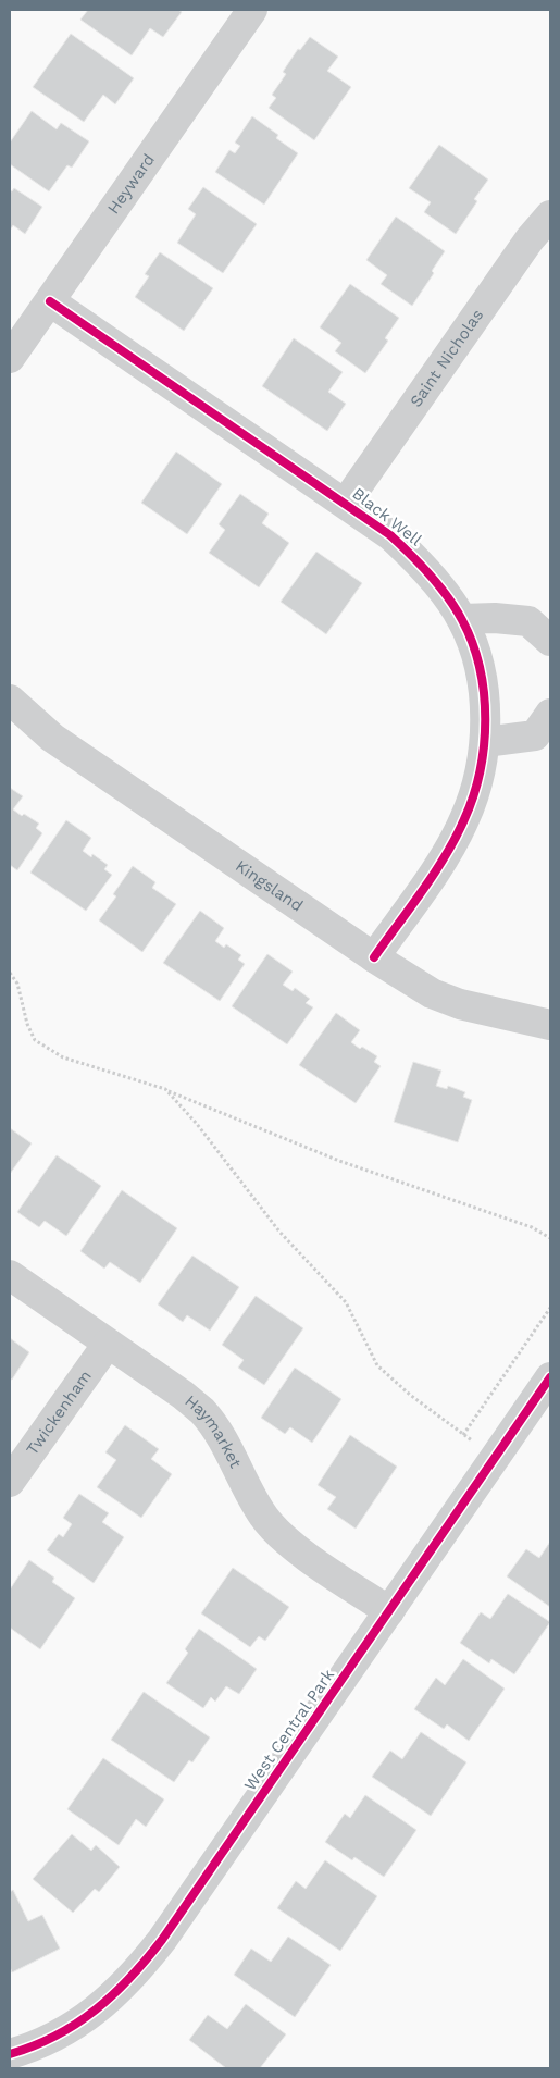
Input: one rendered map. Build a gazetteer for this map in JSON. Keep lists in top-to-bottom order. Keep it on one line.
{"streets":{"street":["Heyward","Saint Nicholas","Black Well","Kingsland","Twickenham","Haymarket","West Central Park"]},"crossings":[["Heyward","Black Well"],["Saint Nicholas","Black Well"],["Black Well","Kingsland"],["Twickenham","Haymarket"],["Haymarket","West Central Park"]]}
